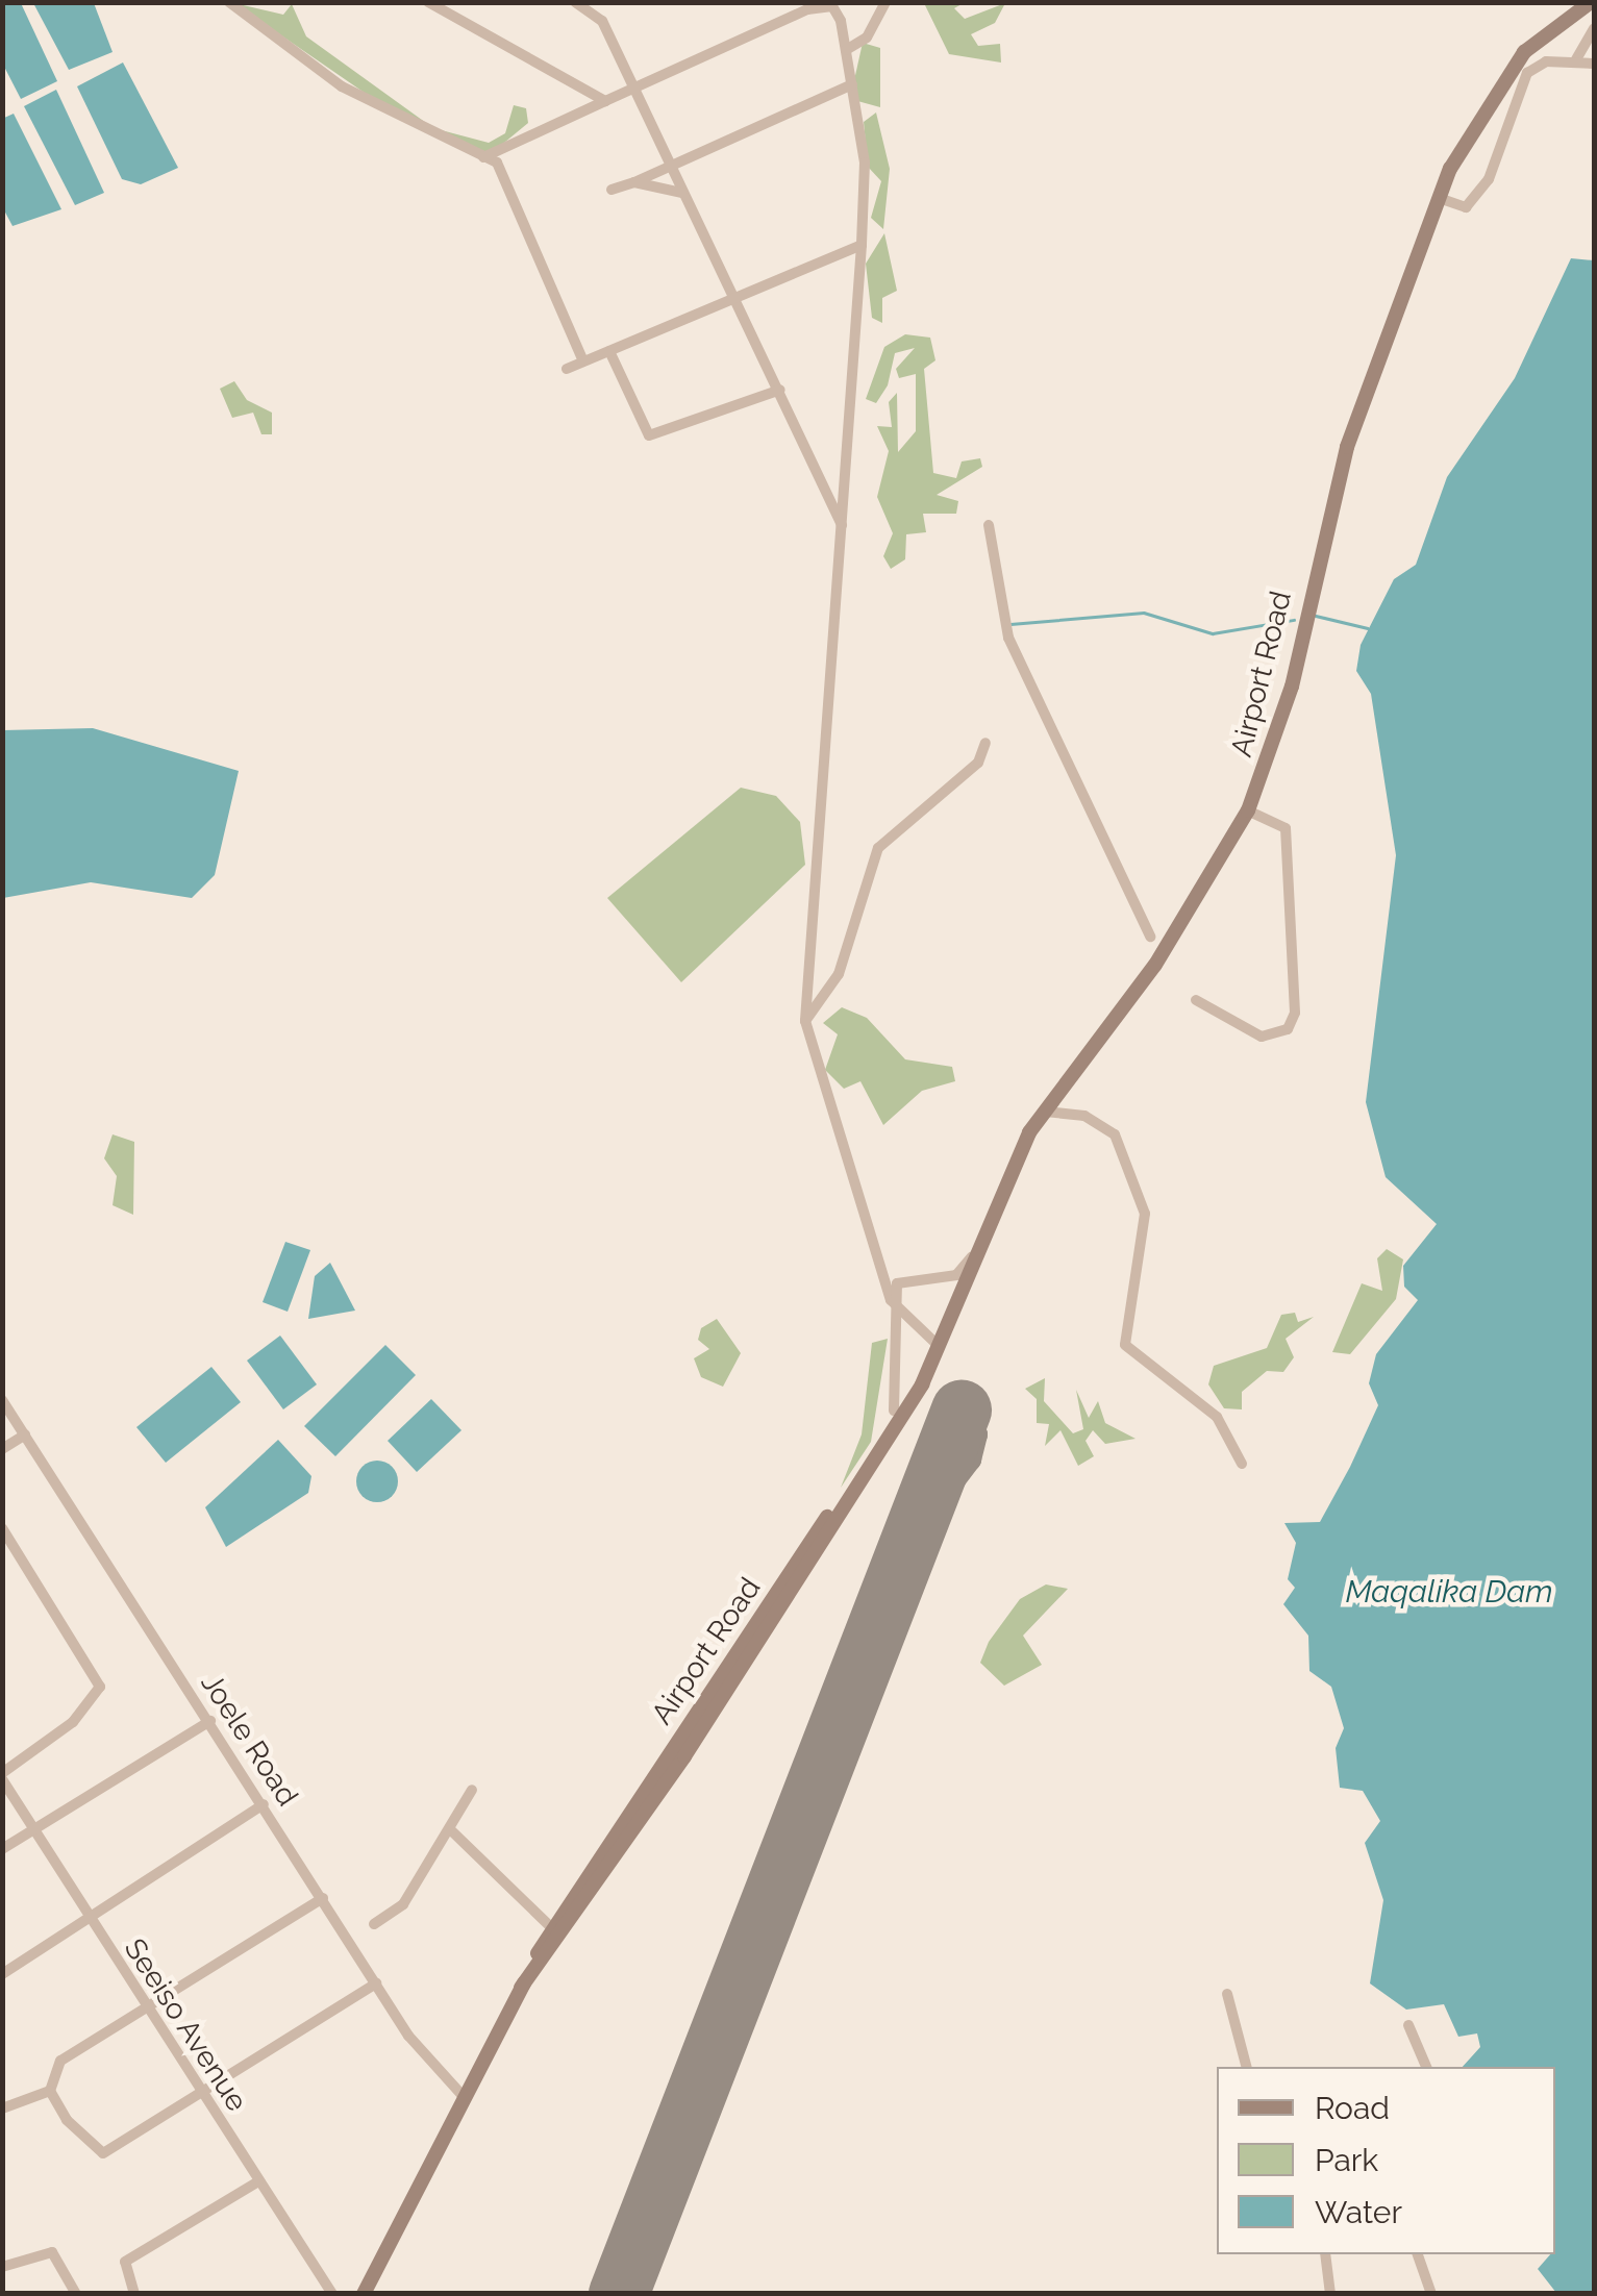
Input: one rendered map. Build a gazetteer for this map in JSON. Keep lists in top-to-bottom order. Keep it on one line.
{"streets":{"main road":["Airport Road"],"street":["Joele Road","Seeiso Avenue"]},"crossings":[["Airport Road","Joele Road"]],"water":["Maqalika Dam"],"legend":["Road","Park","Water"]}
